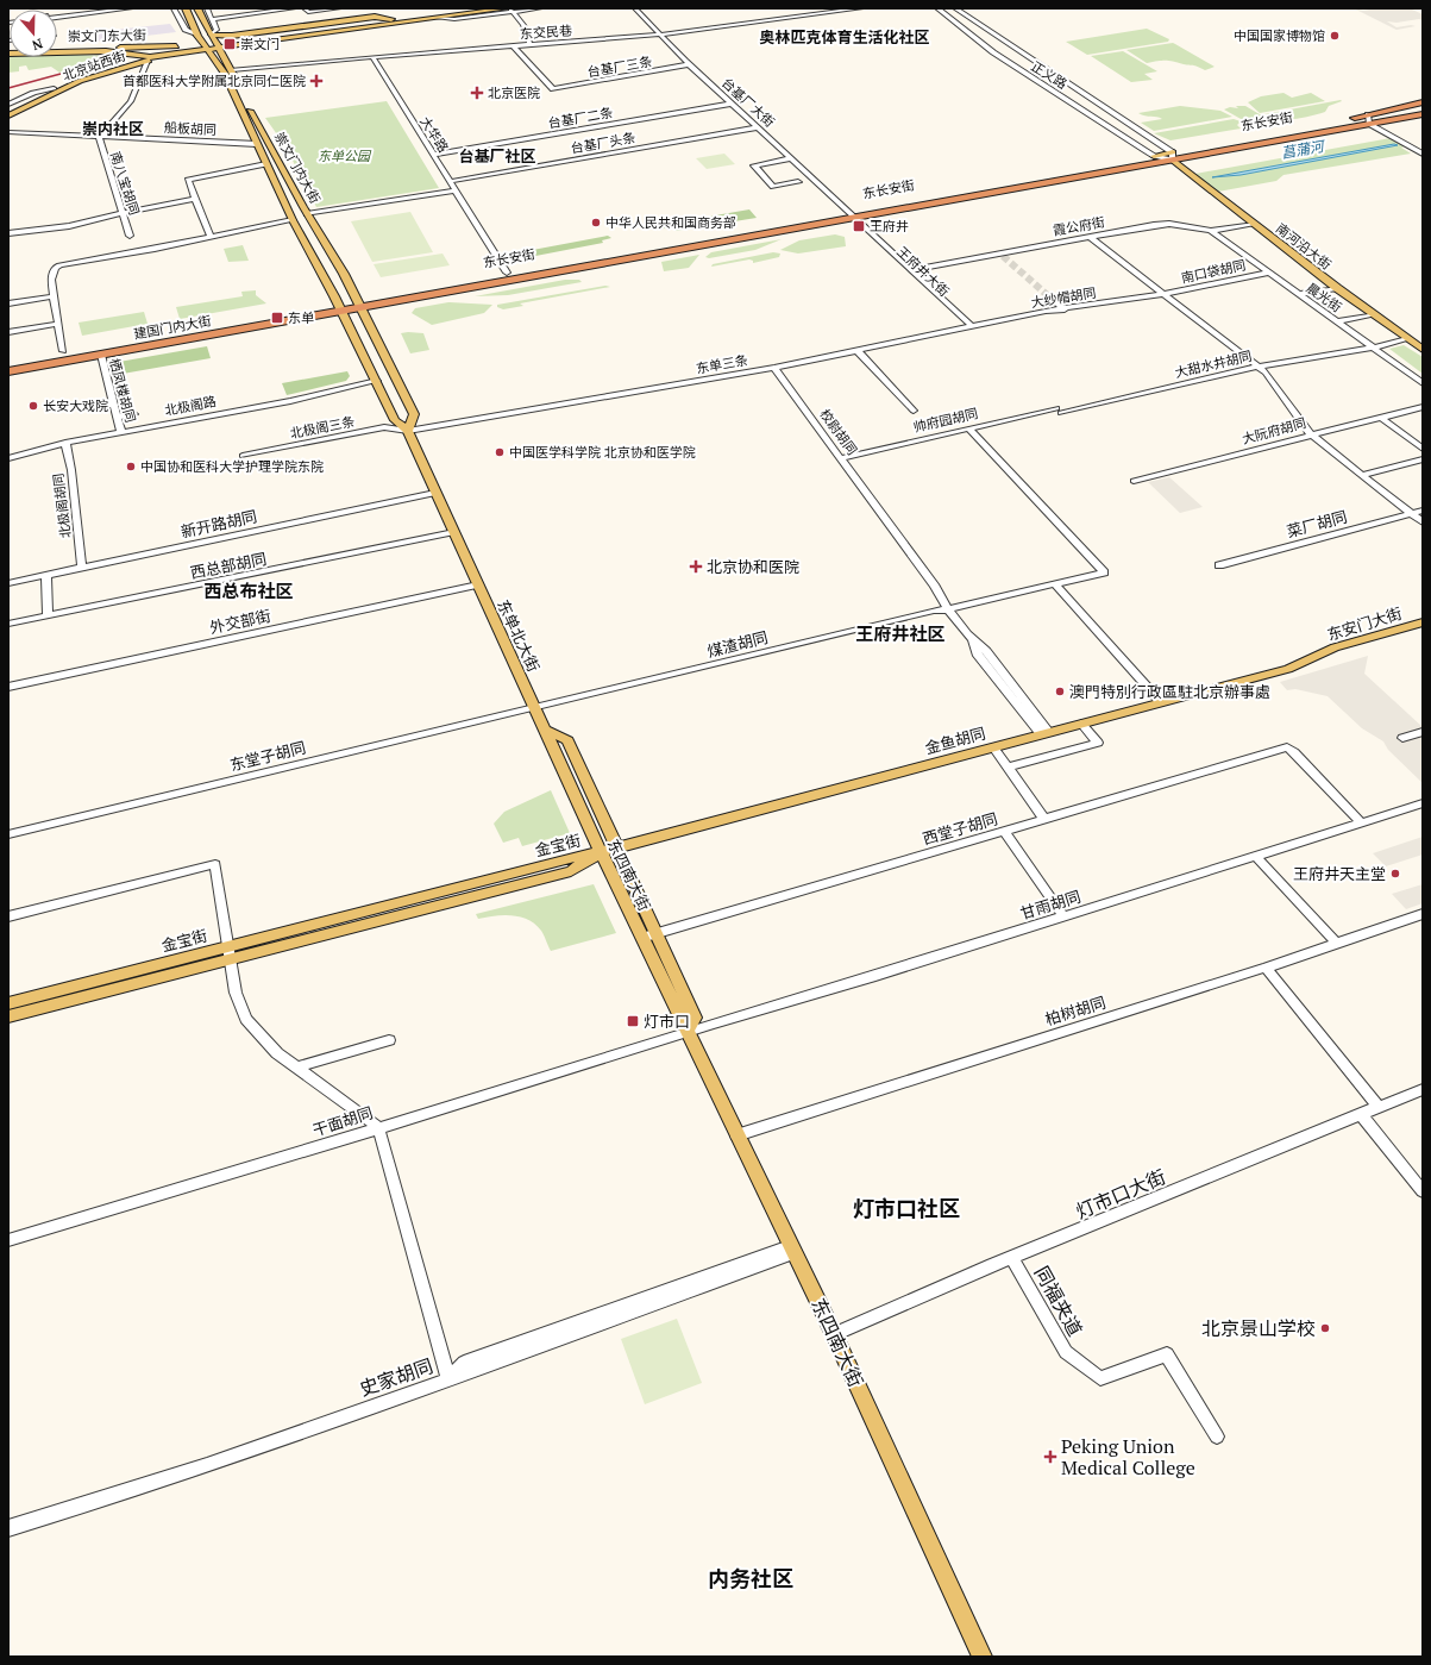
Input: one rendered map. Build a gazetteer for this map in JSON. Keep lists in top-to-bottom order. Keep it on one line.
{"streets":{"highway":["东长安街","建国门内大街"],"main road":["崇文门东大街","北京站西街","崇文门内大街","南河沿大街","东安门大街","东单北大街","金鱼胡同","金宝街","东四南大街"],"street":["东交民巷","台基厂三条","正义路","台基厂大街","台基厂二条","船板胡同","大华路","台基厂头条","南八宝胡同","霞公府街","王府井大街","南口袋胡同","大纱帽胡同","晨光街","东单三条","大甜水井胡同","栖凤楼胡同","北极阁路","帅府园胡同","北极阁三条","大阮府胡同","校尉胡同","北极阁胡同","新开路胡同","菜厂胡同","西总部胡同","外交部街","煤渣胡同","东堂子胡同","西堂子胡同","甘雨胡同","柏树胡同","干面胡同","灯市口大街","同福夹道","史家胡同"]},"crossings":[["东交民巷","台基厂三条"],["东交民巷","台基厂大街"],["东交民巷","大华路"],["东交民巷","崇文门内大街"],["崇文门东大街","北京站西街"],["崇文门东大街","崇文门内大街"],["北京站西街","崇文门内大街"],["台基厂三条","台基厂大街"],["正义路","东长安街"],["正义路","南河沿大街"],["台基厂大街","台基厂二条"],["台基厂大街","东长安街"],["台基厂大街","台基厂头条"],["台基厂大街","王府井大街"],["台基厂二条","大华路"],["东长安街","大华路"],["东长安街","崇文门内大街"],["东长安街","南河沿大街"],["东长安街","王府井大街"],["船板胡同","崇文门内大街"],["船板胡同","南八宝胡同"],["大华路","台基厂头条"],["崇文门内大街","建国门内大街"],["崇文门内大街","东单北大街"],["霞公府街","南河沿大街"],["霞公府街","王府井大街"],["霞公府街","晨光街"],["南河沿大街","大甜水井胡同"],["王府井大街","大纱帽胡同"],["王府井大街","东单三条"],["南口袋胡同","大纱帽胡同"],["南口袋胡同","晨光街"],["大纱帽胡同","东单三条"],["晨光街","大甜水井胡同"],["建国门内大街","栖凤楼胡同"],["建国门内大街","东单北大街"],["东单三条","北极阁三条"],["东单三条","校尉胡同"],["东单三条","东单北大街"],["大甜水井胡同","帅府园胡同"],["栖凤楼胡同","北极阁路"],["北极阁路","北极阁胡同"],["北极阁路","东单北大街"],["帅府园胡同","校尉胡同"],["帅府园胡同","煤渣胡同"],["北极阁三条","东单北大街"],["校尉胡同","煤渣胡同"],["校尉胡同","金鱼胡同"],["北极阁胡同","新开路胡同"],["新开路胡同","东单北大街"],["西总部胡同","东单北大街"],["外交部街","东单北大街"],["东安门大街","金鱼胡同"],["东单北大街","煤渣胡同"],["东单北大街","金鱼胡同"],["东单北大街","东堂子胡同"],["东单北大街","金宝街"],["东单北大街","东四南大街"],["煤渣胡同","东堂子胡同"],["金鱼胡同","金宝街"],["金鱼胡同","东四南大街"],["西堂子胡同","东四南大街"],["西堂子胡同","甘雨胡同"],["金宝街","东四南大街"],["东四南大街","甘雨胡同"],["东四南大街","柏树胡同"],["东四南大街","干面胡同"],["东四南大街","灯市口大街"],["东四南大街","史家胡同"],["甘雨胡同","干面胡同"],["灯市口大街","同福夹道"]],"districts":["奥林匹克体育生活化社区","崇内社区","台基厂社区","西总布社区","王府井社区","灯市口社区","内务社区"],"water":["菖蒲河"],"parks":["东单公园"],"places":{"other":["中国国家博物馆","中华人民共和国商务部","长安大戏院","中国医学科学院 北京协和医学院","中国协和医科大学护理学院东院","澳門特別行政區駐北京辦事處","王府井天主堂","北京景山学校"],"transit":["崇文门","王府井","东单","灯市口"],"health":["首都医科大学附属北京同仁医院","北京医院","北京协和医院","Peking Union Medical College"]},"north":"bottom"}
